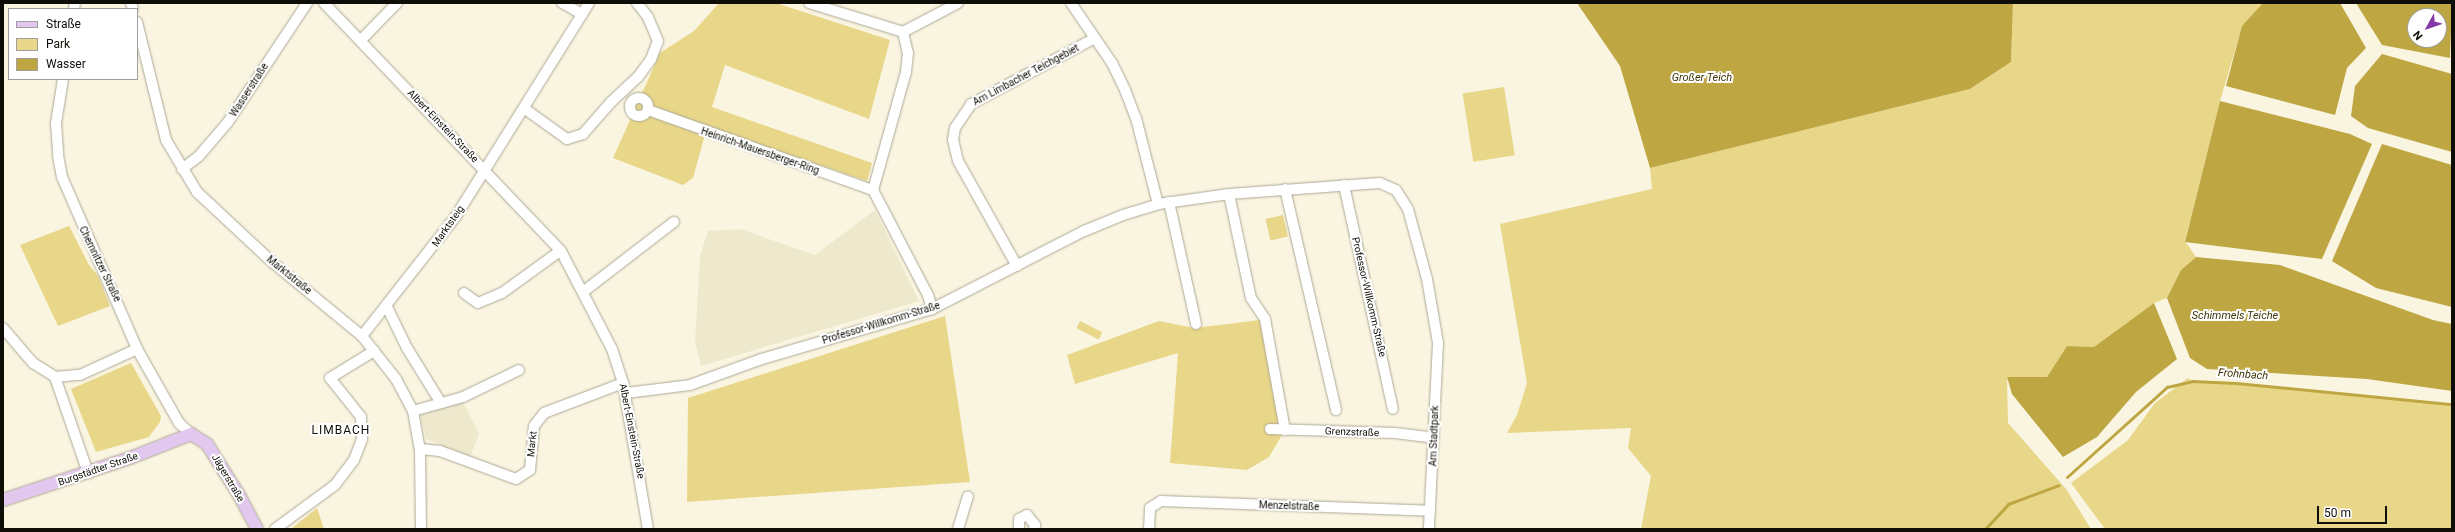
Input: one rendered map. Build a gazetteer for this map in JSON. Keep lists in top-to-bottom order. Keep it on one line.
{"streets":{"main road":["Burgstädter Straße","Jägerstraße"],"street":["Am Limbacher Teichgebiet","Wasserstraße","Albert-Einstein-Straße","Heinrich-Mauersberger-Ring","Marktsteig","Chemnitzer Straße","Marktstraße","Professor-Willkomm-Straße","Grenzstraße","Am Stadtpark","Markt","Menzelstraße"]},"crossings":[["Am Limbacher Teichgebiet","Professor-Willkomm-Straße"],["Wasserstraße","Marktstraße"],["Albert-Einstein-Straße","Marktsteig"],["Albert-Einstein-Straße","Professor-Willkomm-Straße"],["Albert-Einstein-Straße","Markt"],["Marktsteig","Marktstraße"],["Chemnitzer Straße","Burgstädter Straße"],["Chemnitzer Straße","Jägerstraße"],["Marktstraße","Markt"],["Professor-Willkomm-Straße","Am Stadtpark"],["Professor-Willkomm-Straße","Markt"],["Grenzstraße","Am Stadtpark"],["Am Stadtpark","Menzelstraße"],["Burgstädter Straße","Jägerstraße"]],"districts":["LIMBACH"],"water":["Großer Teich","Schimmels Teiche","Frohnbach"],"legend":["Straße","Park","Wasser"],"scale_bar":"50 m","north":"bottom left"}
